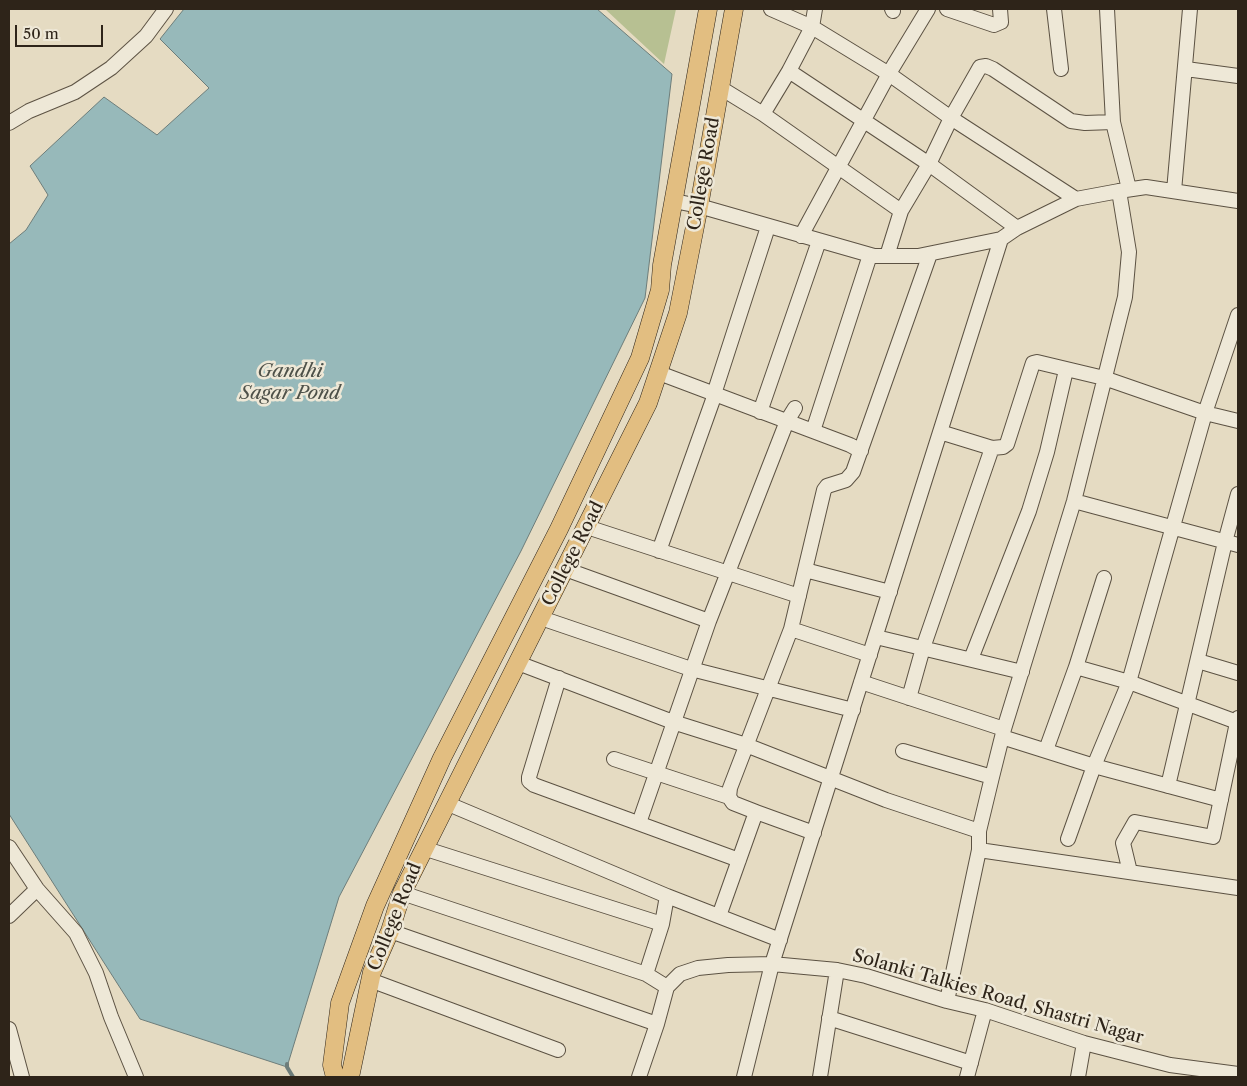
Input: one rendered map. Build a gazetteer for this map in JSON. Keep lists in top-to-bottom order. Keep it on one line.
{"streets":{"main road":["College Road"],"street":["Solanki Talkies Road, Shastri Nagar"]},"water":["Gandhi Sagar Pond"],"scale_bar":"50 m"}
